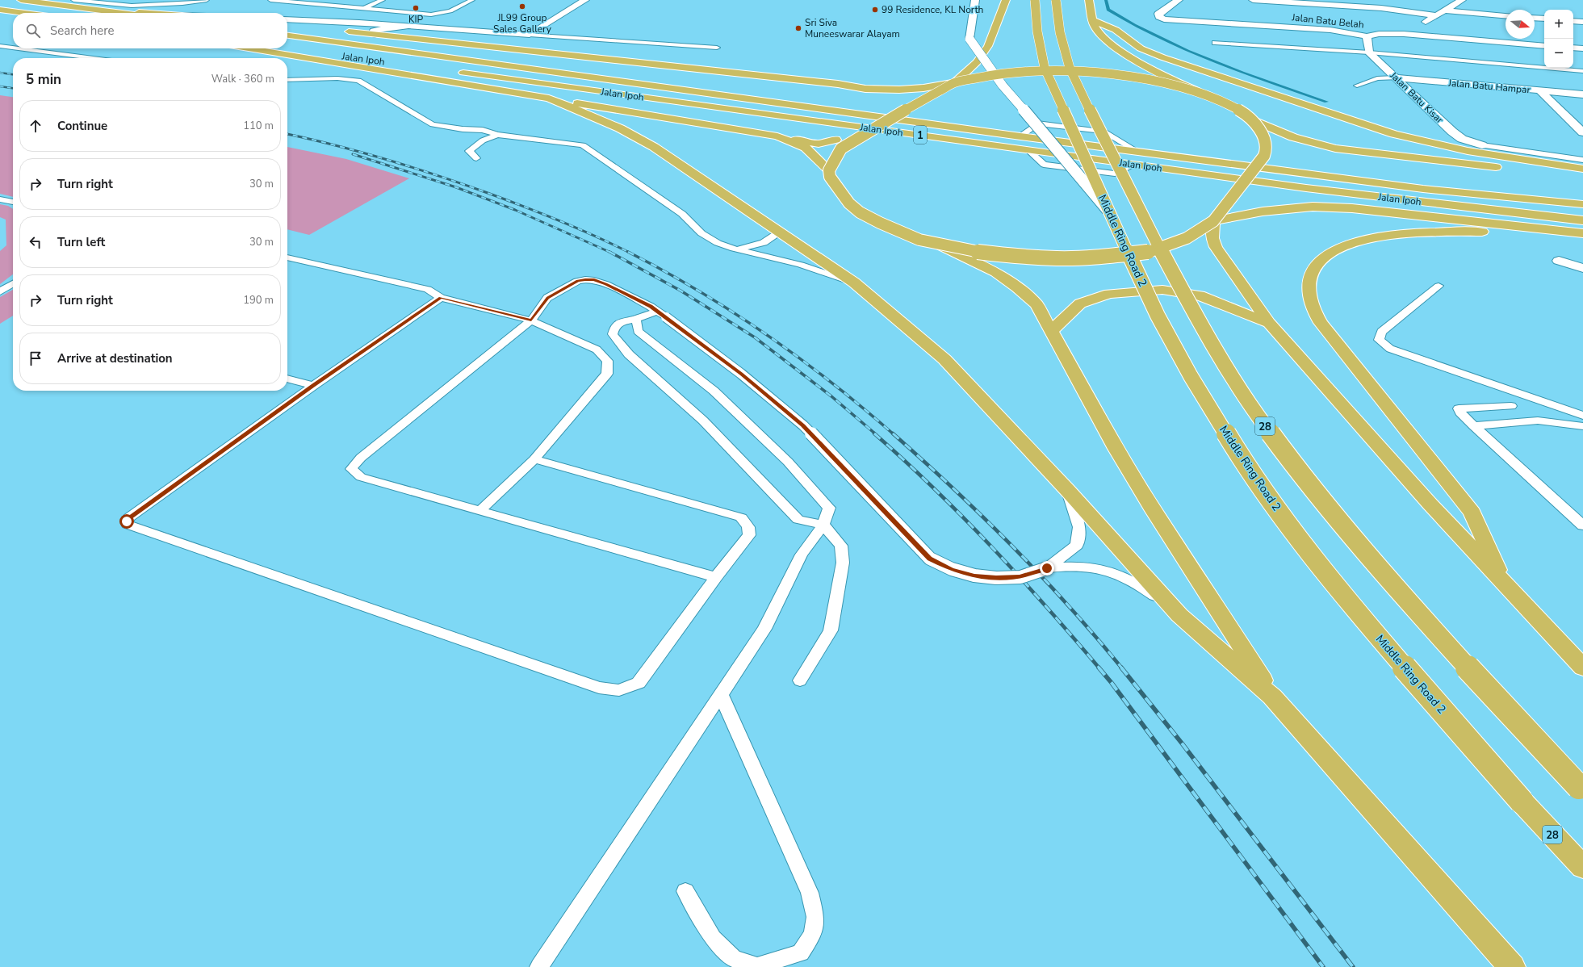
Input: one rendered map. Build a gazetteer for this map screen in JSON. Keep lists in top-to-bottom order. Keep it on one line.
{"streets":{"highway":["Jalan Ipoh","1","Middle Ring Road 2","28"],"street":["Jalan Batu Belah","Jalan Batu Hampar","Jalan Batu Kisar"]},"crossings":[["Jalan Batu Hampar","Jalan Batu Kisar"]],"places":["JL99 Group Sales Gallery","KIP","99 Residence, KL North","Sri Siva Muneeswarar Alayam"],"north":"right","page":{"map_buttons":["+","−"],"search":"Search here","heading":["5 min","Walk · 360 m"],"list":[["Continue","110 m"],["Turn right","30 m"],["Turn left","30 m"],["Turn right","190 m"],"Arrive at destination"]}}
